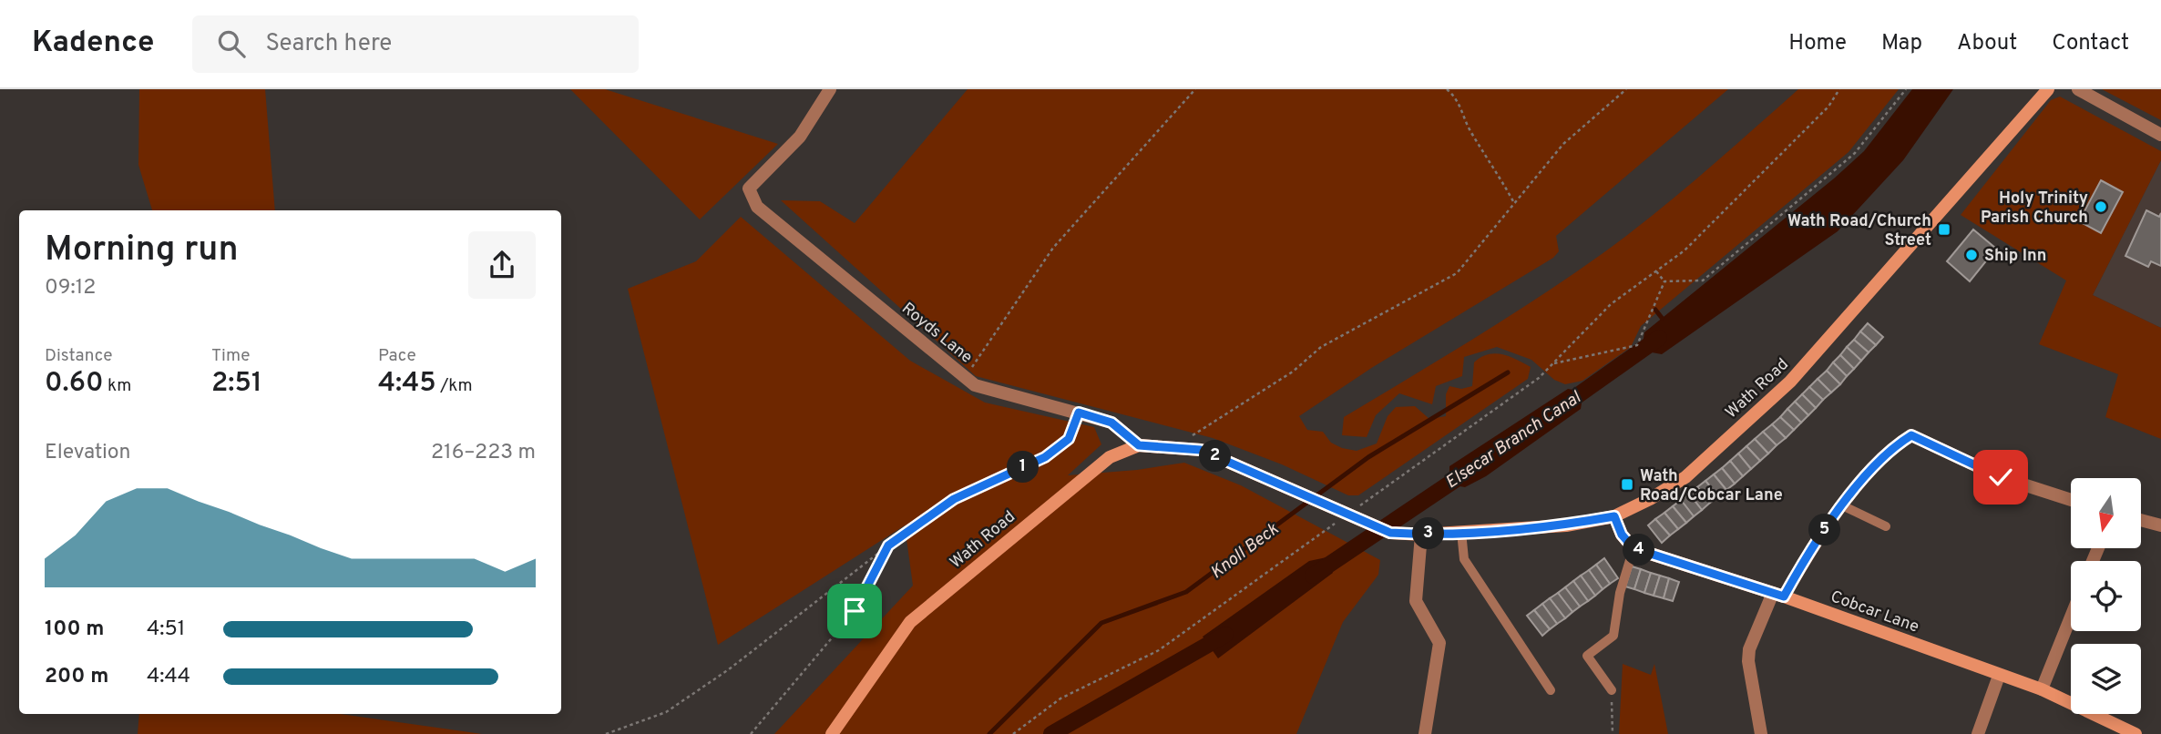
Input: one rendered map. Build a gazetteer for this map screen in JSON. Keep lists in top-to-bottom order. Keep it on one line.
{"streets":{"main road":["Wath Road","Cobcar Lane"],"street":["Royds Lane"]},"crossings":[["Royds Lane","Wath Road"]],"water":["Elsecar Branch Canal","Knoll Beck"],"places":{"other":["Holy Trinity Parish Church","Ship Inn"],"transit":["Wath Road/Church Street","Wath Road/Cobcar Lane"]},"north":"bottom","page":{"header":"Kadence","search":"Search here","nav":["Home","Map","About","Contact"],"heading":["Morning run","09:12"],"stats":[["Distance","0.60 km"],["Time","2:51"],["Pace","4:45 /km"]],"chart":["Elevation","216–223 m"],"pins":["2","1","5","3","4"],"list":[{"name":"100 m","note":"4:51"},{"name":"200 m","note":"4:44"}]}}
